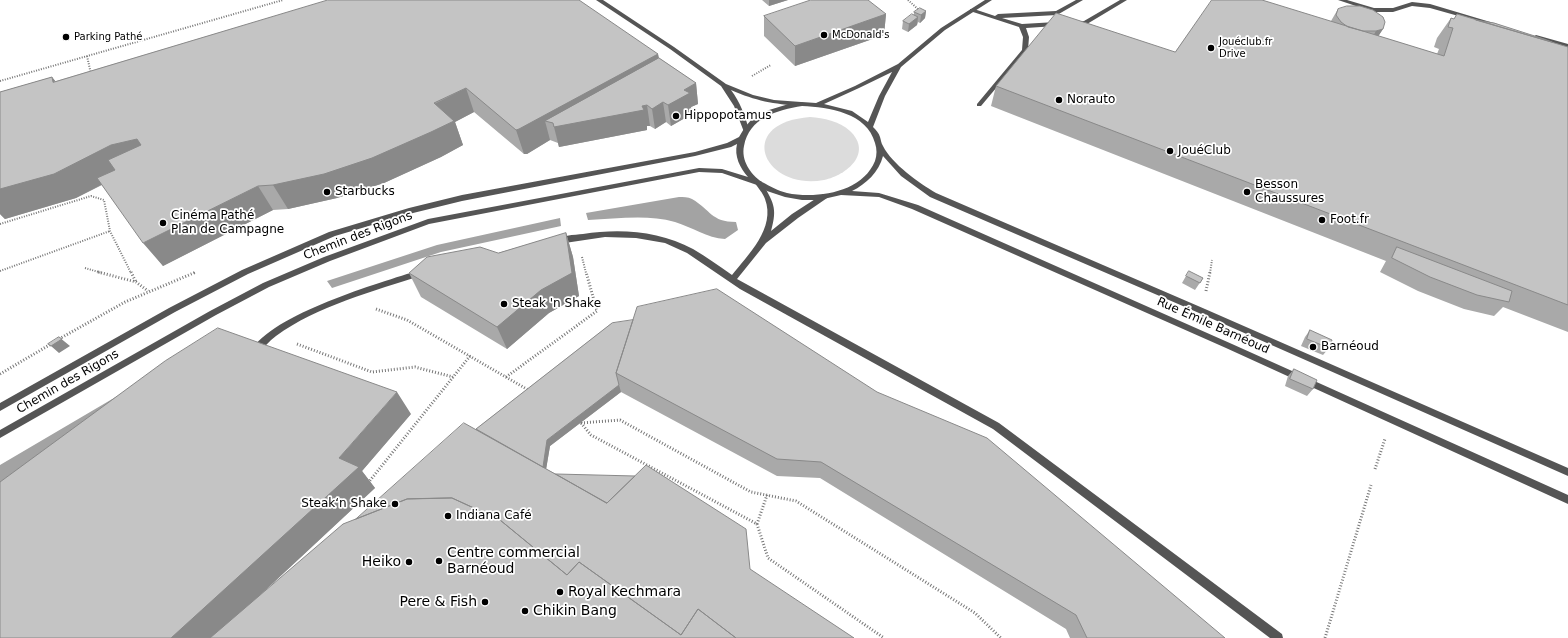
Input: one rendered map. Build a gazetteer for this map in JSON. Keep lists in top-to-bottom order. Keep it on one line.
{"streets":{"street":["Chemin des Rigons","Rue Émile Barnéoud"]},"crossings":[["Chemin des Rigons","Rue Émile Barnéoud"]],"places":["McDonald's","Parking Pathé","Jouéclub.fr Drive","Norauto","Hippopotamus","JouéClub","Starbucks","Besson Chaussures","Foot.fr","Cinéma Pathé Plan de Campagne","Steak 'n Shake","Barnéoud","Steak‘n Shake","Indiana Café","Centre commercial Barnéoud","Heiko","Royal Kechmara","Pere & Fish","Chikin Bang"]}
